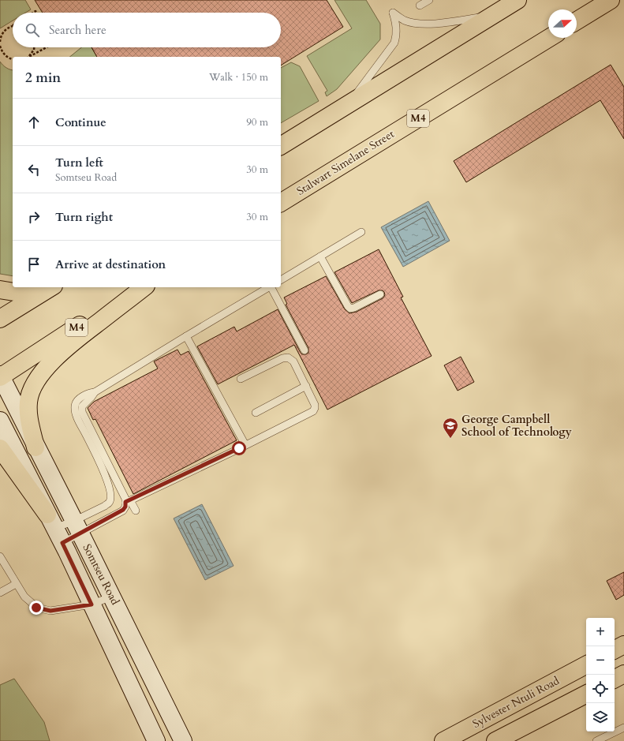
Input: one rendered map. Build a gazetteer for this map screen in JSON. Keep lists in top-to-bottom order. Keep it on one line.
{"streets":{"main road":["M4","Stalwart Simelane Street","Somtseu Road","Sylvester Ntuli Road"]},"crossings":[["M4","Somtseu Road"]],"places":{"school or university":["George Campbell School of Technology"]},"north":"right","page":{"search":"Search here","heading":["2 min","Walk · 150 m"],"list":[["Continue","90 m"],["Turn left","Somtseu Road","30 m"],["Turn right","30 m"],"Arrive at destination"],"map_buttons":["+","−"]}}
